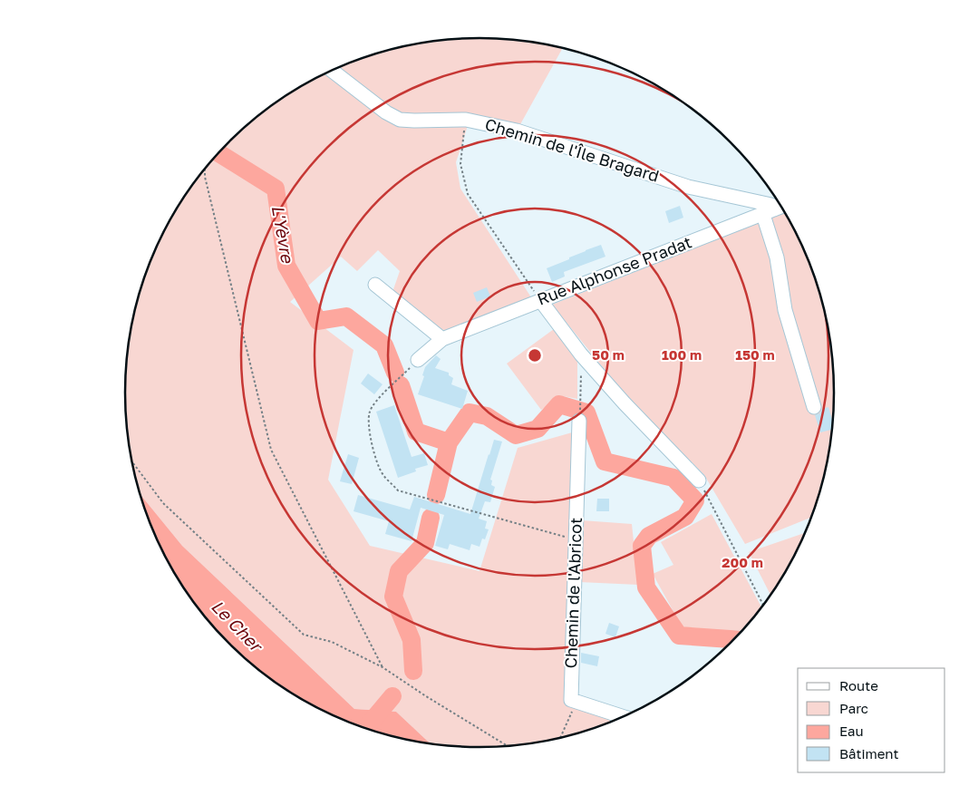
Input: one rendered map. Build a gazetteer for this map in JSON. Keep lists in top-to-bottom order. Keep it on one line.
{"streets":{"street":["Chemin de l'Île Bragard","Rue Alphonse Pradat","Chemin de l'Abricot"]},"crossings":[["Chemin de l'Île Bragard","Rue Alphonse Pradat"]],"water":["L'Yèvre","Le Cher"],"legend":["Route","Parc","Eau","Bâtiment"],"rings":["50 m","100 m","150 m","200 m"]}
